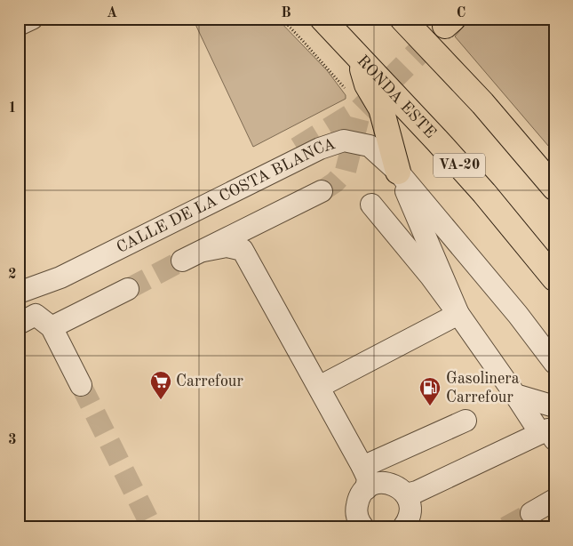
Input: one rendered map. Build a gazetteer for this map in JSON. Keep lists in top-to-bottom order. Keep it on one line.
{"streets":{"highway":["RONDA ESTE","VA-20"],"street":["CALLE DE LA COSTA BLANCA"]},"places":{"supermarket":["Carrefour"],"fuel station":["Gasolinera Carrefour"]},"grid":{"columns":["A","B","C"],"rows":["1","2","3"]}}
